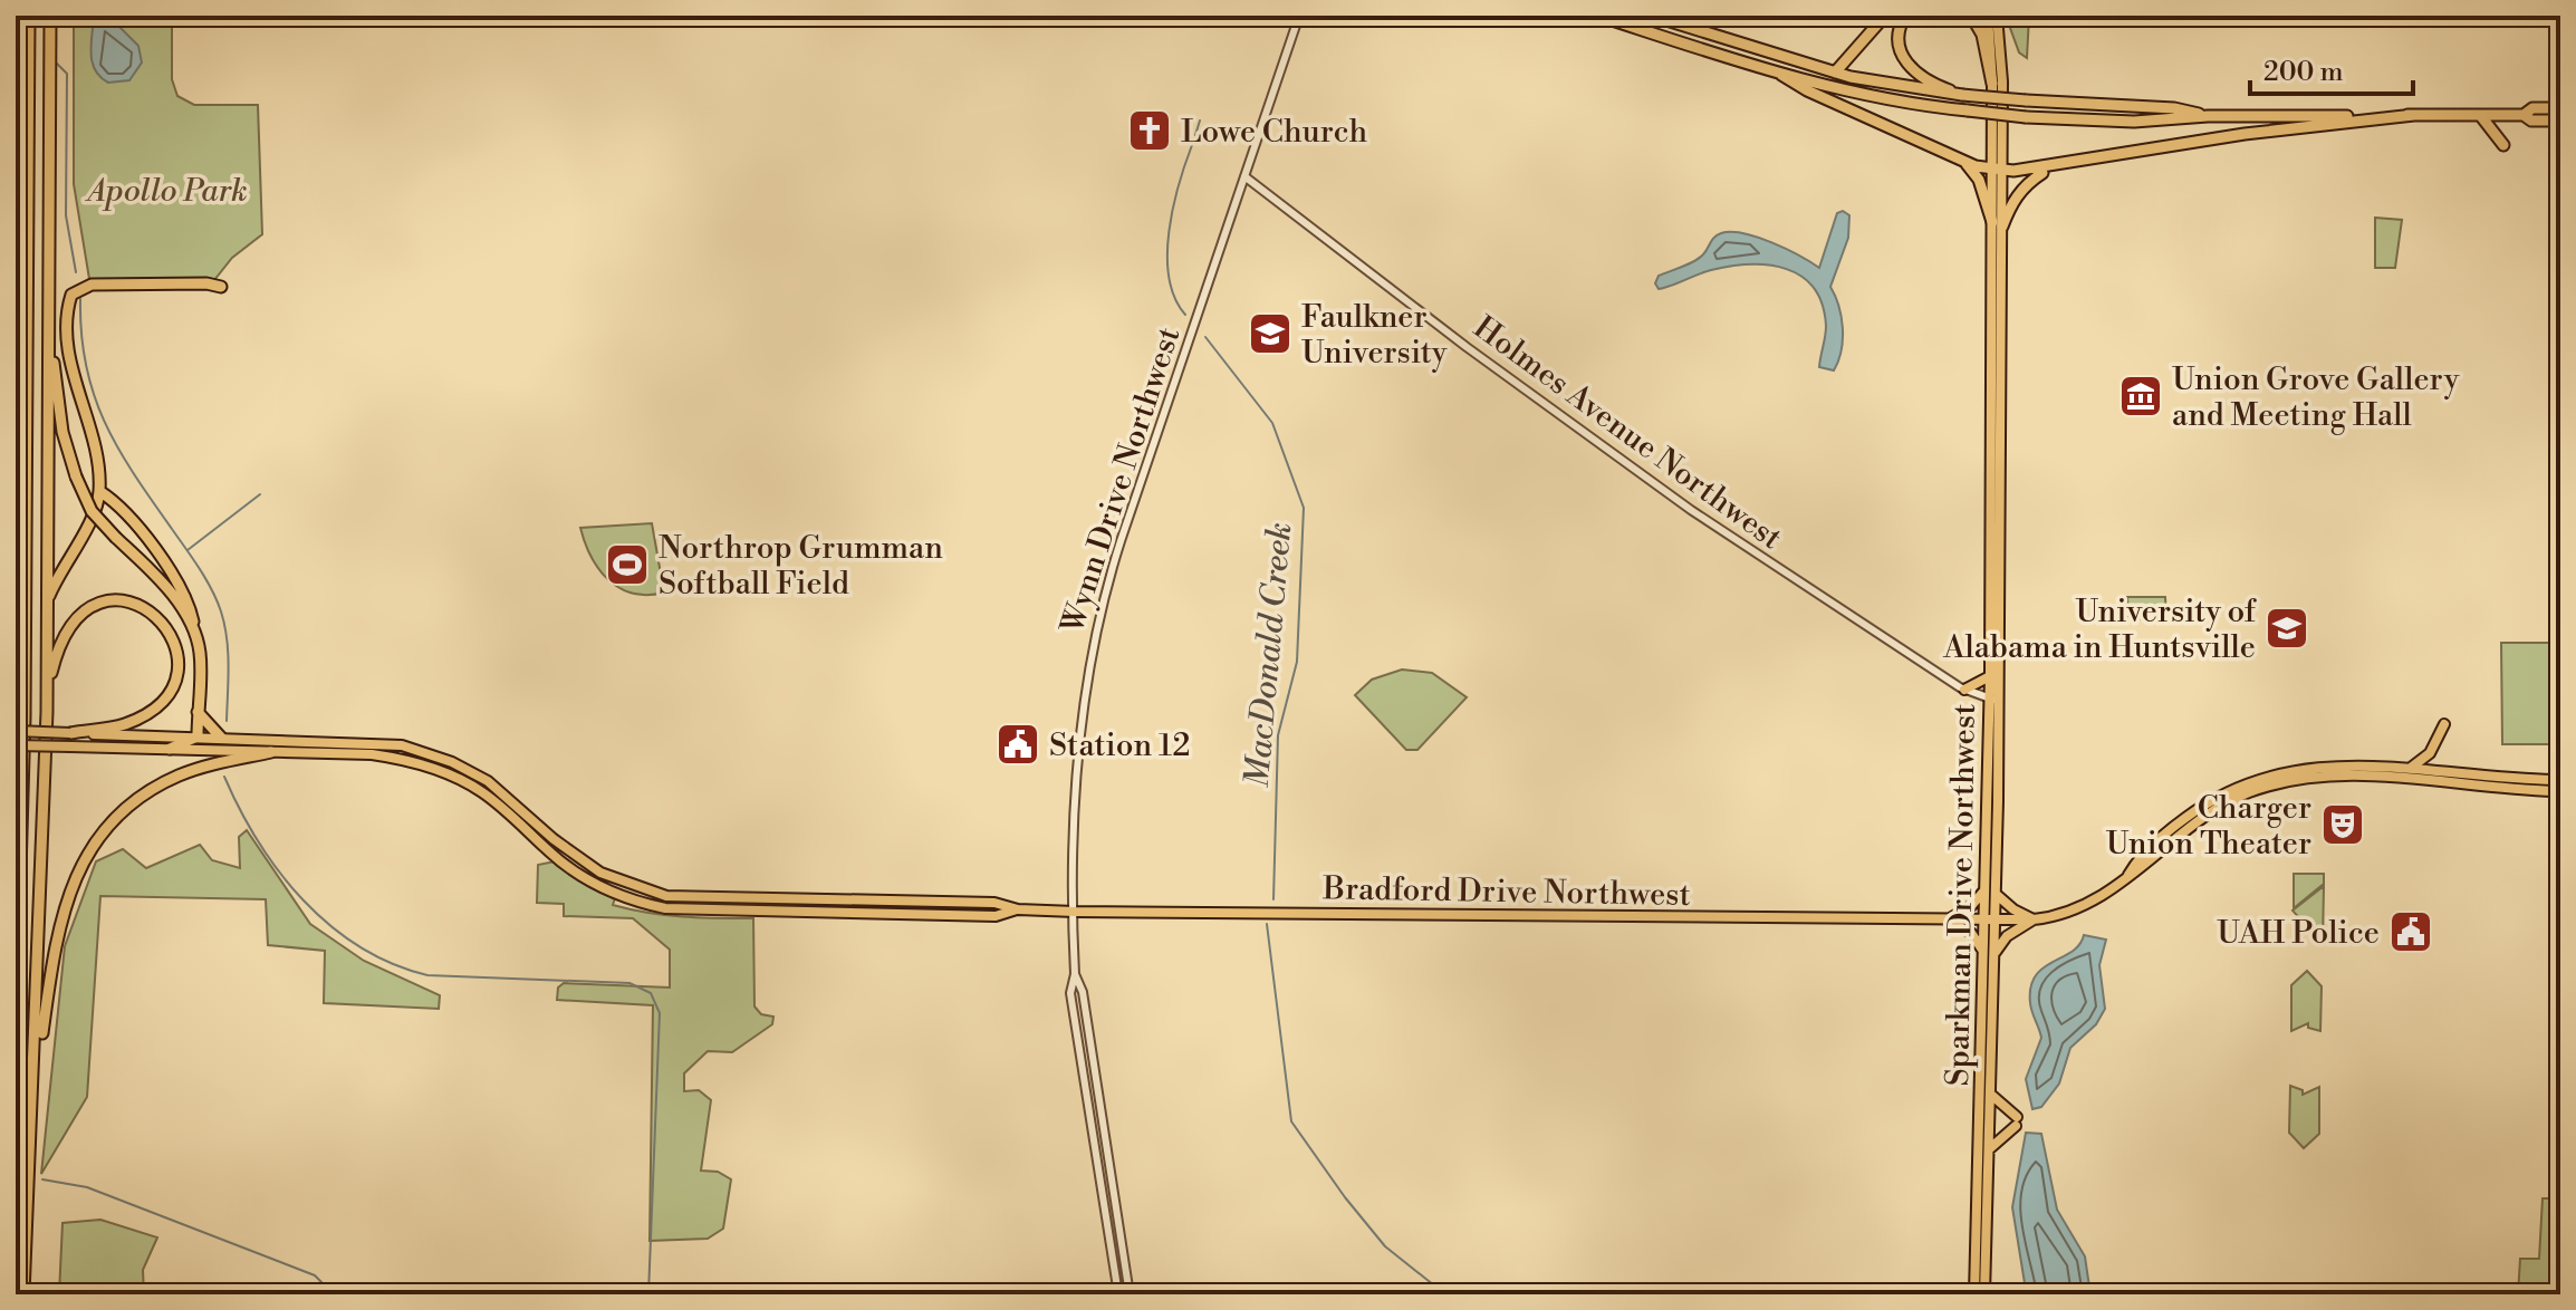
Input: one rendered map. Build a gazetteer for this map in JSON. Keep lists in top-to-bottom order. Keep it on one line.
{"streets":{"main road":["Bradford Drive Northwest","Sparkman Drive Northwest"],"street":["Holmes Avenue Northwest","Wynn Drive Northwest"]},"crossings":[["Holmes Avenue Northwest","Wynn Drive Northwest"],["Holmes Avenue Northwest","Sparkman Drive Northwest"],["Wynn Drive Northwest","Bradford Drive Northwest"],["Bradford Drive Northwest","Sparkman Drive Northwest"]],"water":["MacDonald Creek"],"parks":["Apollo Park"],"places":{"church":["Lowe Church"],"school or university":["Faulkner University","University of Alabama in Huntsville"],"museum":["Union Grove Gallery and Meeting Hall"],"sports":["Northrop Grumman Softball Field"],"public building":["Station 12","UAH Police"],"theatre":["Charger Union Theater"]},"scale_bar":"200 m"}
